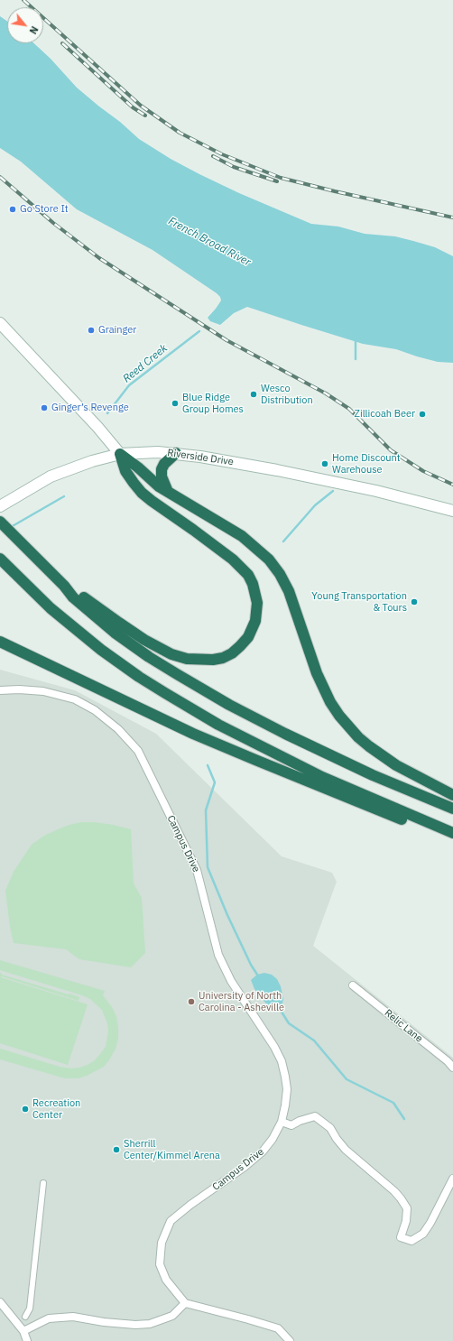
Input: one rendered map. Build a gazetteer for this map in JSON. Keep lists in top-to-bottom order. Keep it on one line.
{"streets":{"main road":["Riverside Drive"],"street":["Campus Drive","Relic Lane"]},"water":["French Broad River","Reed Creek"],"places":["Go Store It","Grainger","Wesco Distribution","Blue Ridge Group Homes","Ginger’s Revenge","Zillicoah Beer","Home Discount Warehouse","Young Transportation & Tours","University of North Carolina - Asheville","Recreation Center","Sherrill Center/Kimmel Arena"],"north":"bottom right"}
